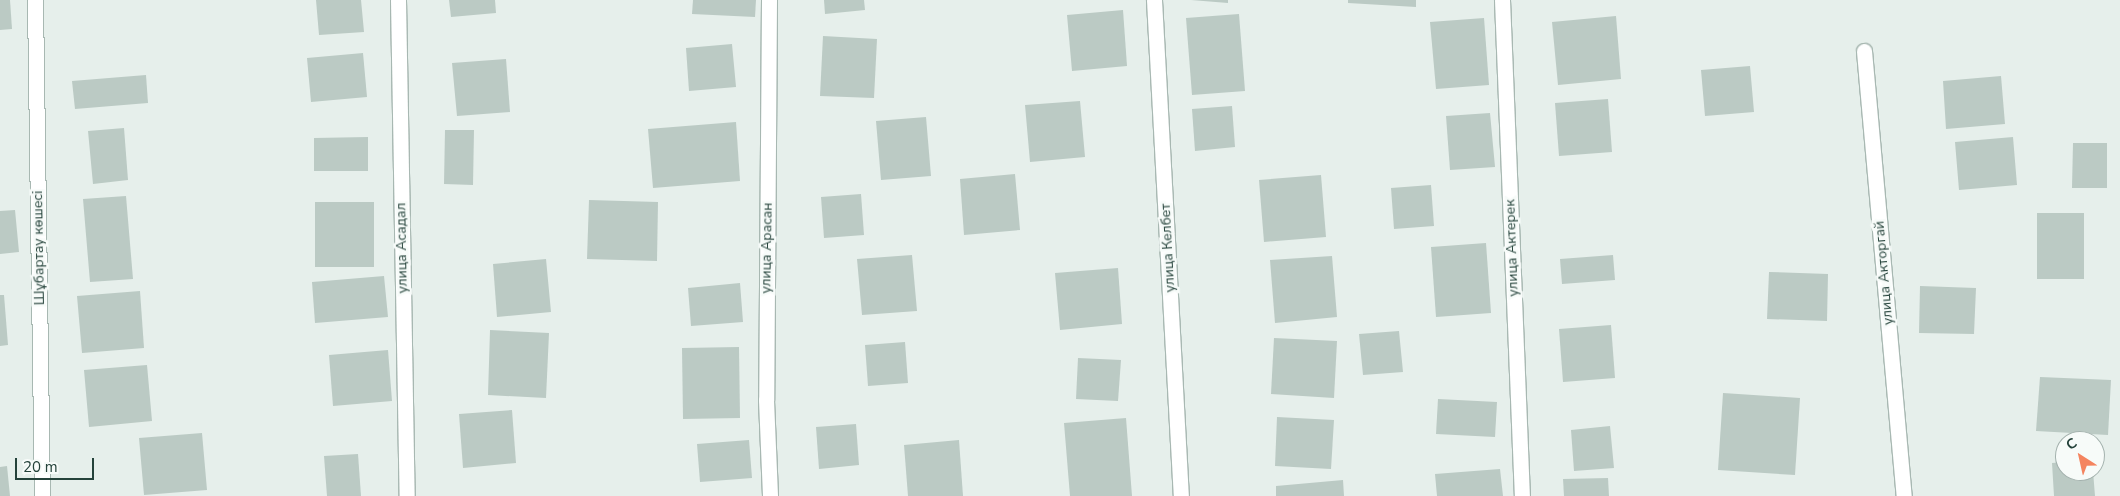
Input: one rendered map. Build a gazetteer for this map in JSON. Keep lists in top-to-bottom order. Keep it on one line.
{"streets":{"street":["Шұбартау көшесі","улица Асадал","улица Арасан","улица Келбет","улица Актерек","улица Акторгай"]},"scale_bar":"20 m","north":"top left"}
